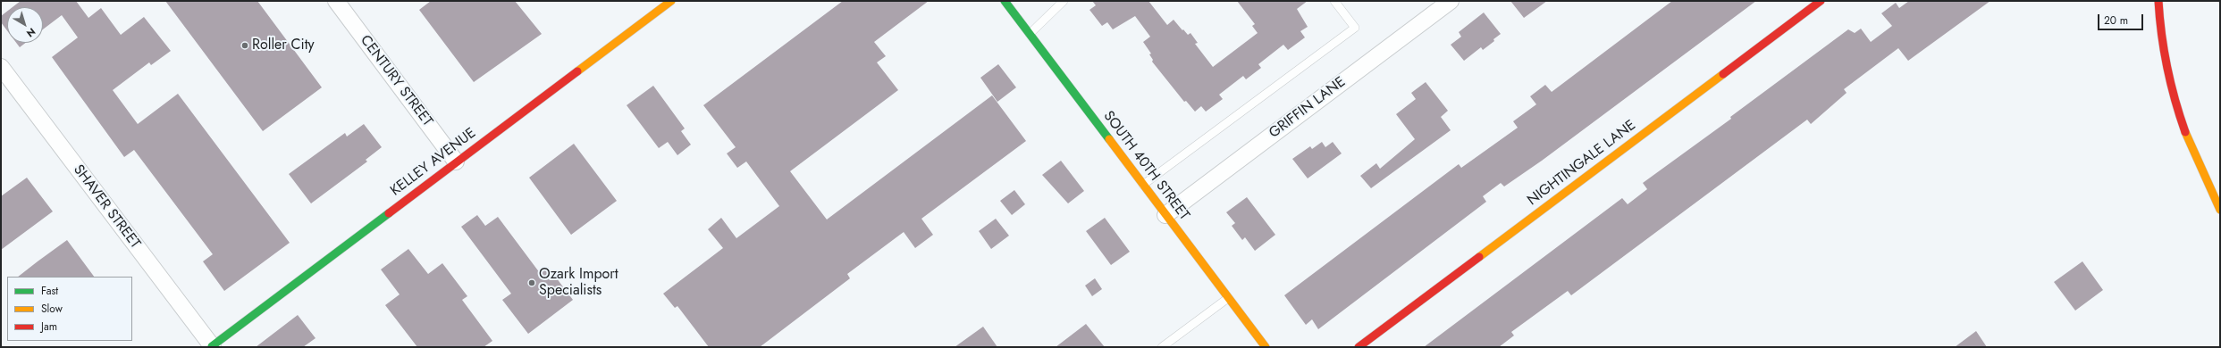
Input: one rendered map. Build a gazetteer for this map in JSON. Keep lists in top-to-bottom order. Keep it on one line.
{"streets":{"main road":["KELLEY AVENUE","NIGHTINGALE LANE","SOUTH 40TH STREET"],"street":["CENTURY STREET","GRIFFIN LANE","SHAVER STREET"]},"crossings":[["CENTURY STREET","KELLEY AVENUE"],["GRIFFIN LANE","SOUTH 40TH STREET"],["KELLEY AVENUE","SHAVER STREET"]],"places":["Roller City","Ozark Import Specialists"],"legend":["Fast","Slow","Jam"],"scale_bar":"20 m","north":"bottom right"}
